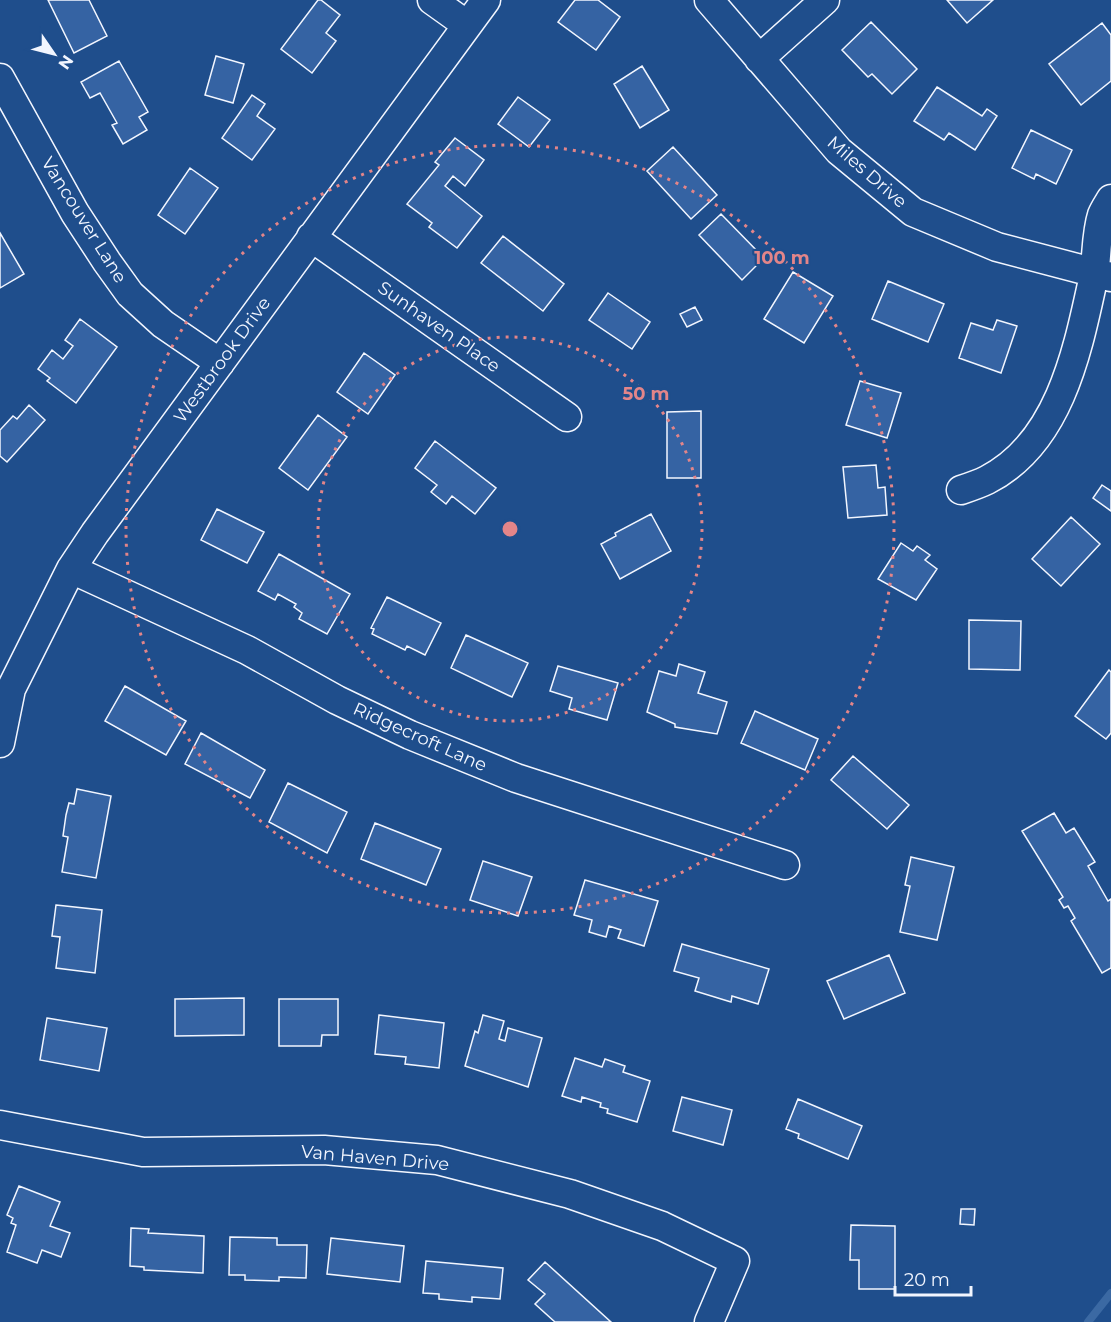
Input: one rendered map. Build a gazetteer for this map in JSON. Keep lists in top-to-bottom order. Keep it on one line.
{"streets":{"street":["Miles Drive","Vancouver Lane","Sunhaven Place","Westbrook Drive","Ridgecroft Lane","Van Haven Drive"]},"crossings":[["Vancouver Lane","Westbrook Drive"],["Sunhaven Place","Westbrook Drive"],["Westbrook Drive","Ridgecroft Lane"]],"scale_bar":"20 m","north":"bottom right","rings":["100 m","50 m"]}
